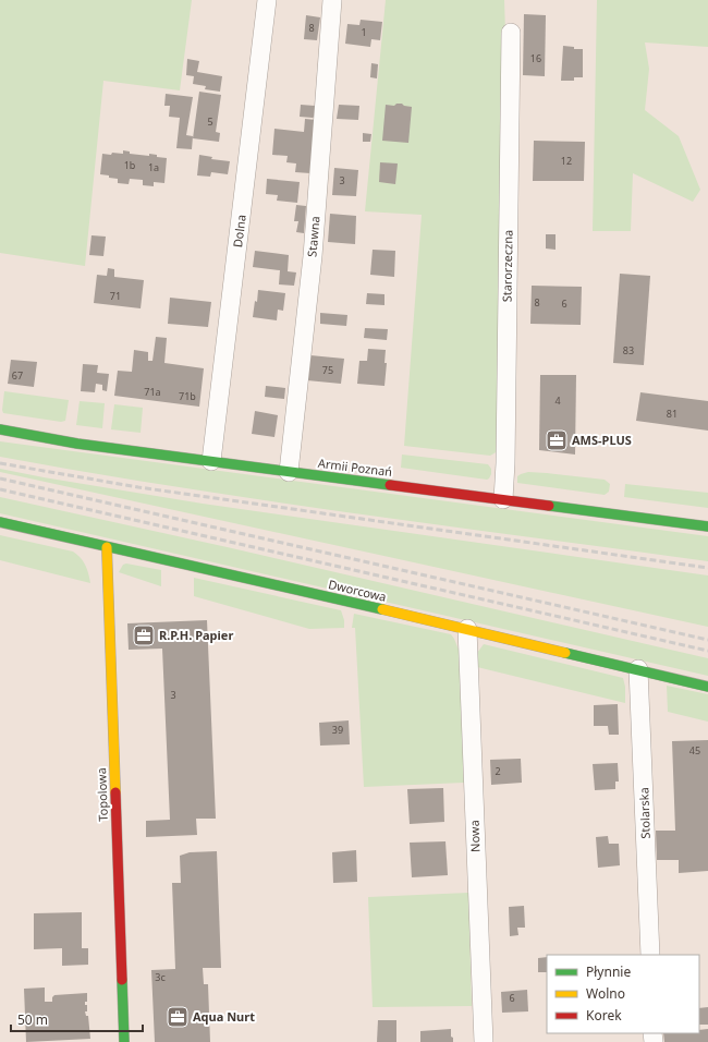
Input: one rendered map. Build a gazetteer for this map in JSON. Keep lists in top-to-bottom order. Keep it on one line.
{"streets":{"street":["Dolna","Stawna","Starorzeczna","Armii Poznań","Dworcowa","Topolowa","Stolarska","Nowa"]},"crossings":[["Dolna","Armii Poznań"],["Stawna","Armii Poznań"],["Starorzeczna","Armii Poznań"],["Dworcowa","Topolowa"],["Dworcowa","Stolarska"],["Dworcowa","Nowa"]],"places":{"office":["AMS-PLUS","R.P.H. Papier","Aqua Nurt"]},"house_numbers":["8","1","16","5","12","1b","1a","3","71","8","6","83","75","67","71a","71b","4","81","3","39","45","2","3c","6"],"legend":["Płynnie","Wolno","Korek"],"scale_bar":"50 m"}
